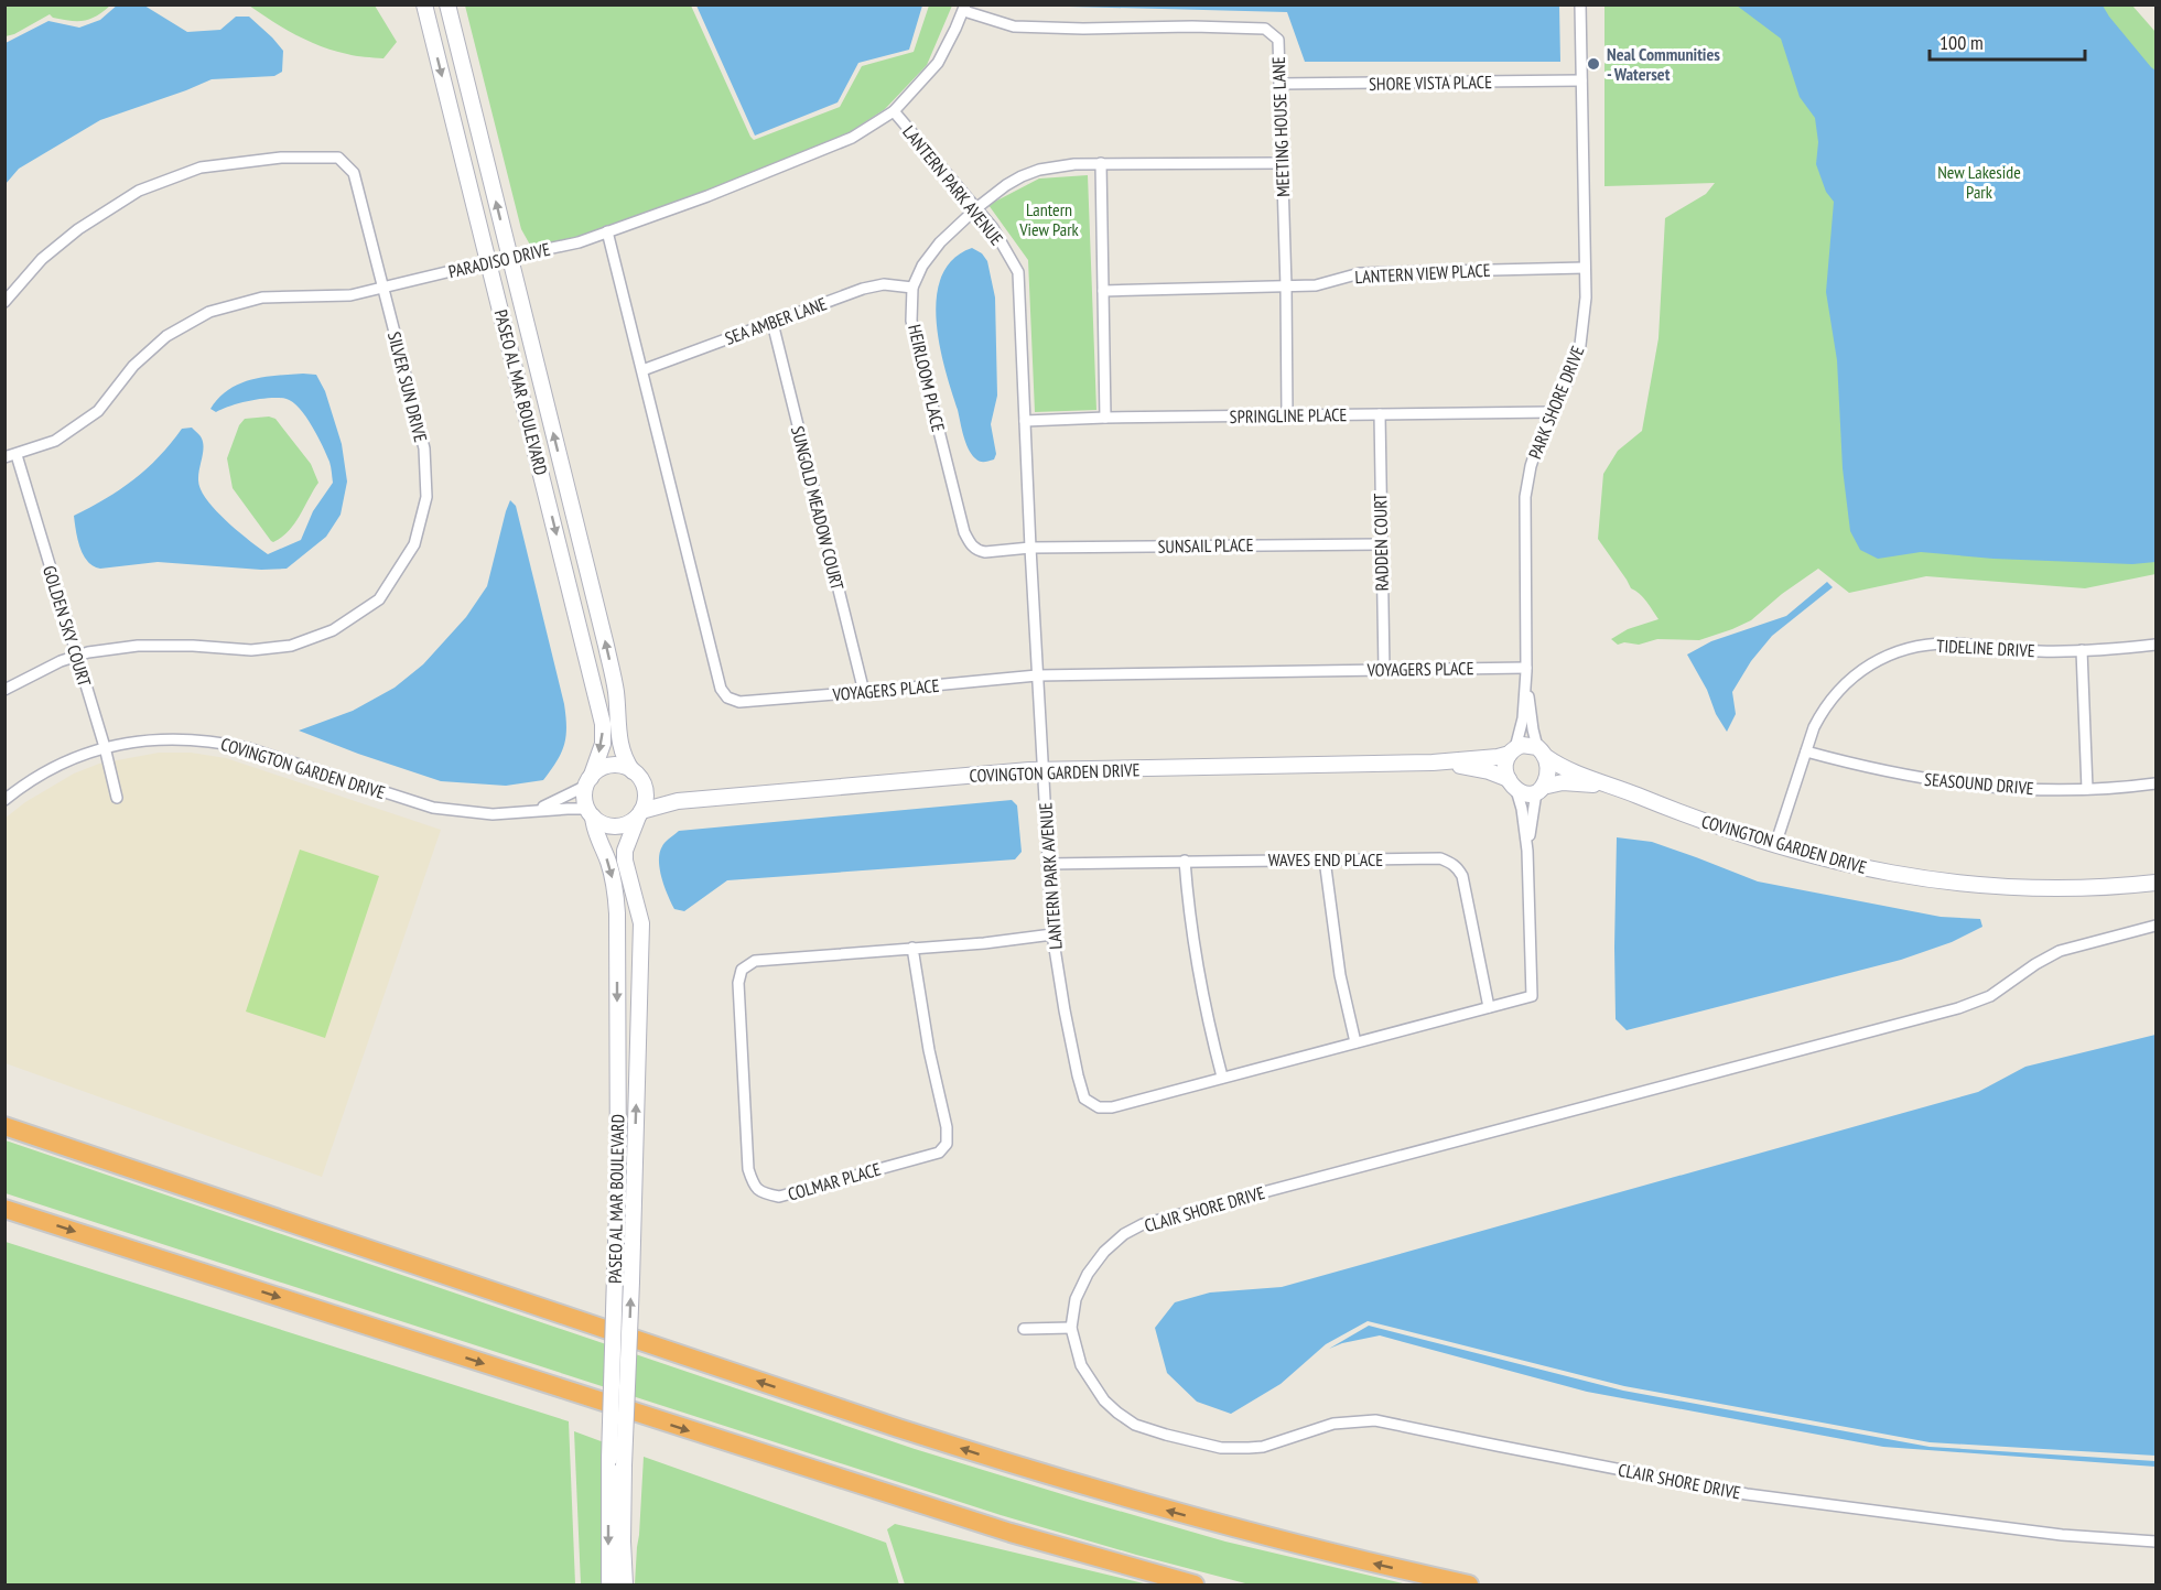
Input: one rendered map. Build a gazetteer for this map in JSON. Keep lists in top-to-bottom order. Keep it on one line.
{"streets":{"main road":["PASEO AL MAR BOULEVARD","COVINGTON GARDEN DRIVE"],"street":["SHORE VISTA PLACE","MEETING HOUSE LANE","LANTERN PARK AVENUE","PARADISO DRIVE","LANTERN VIEW PLACE","SEA AMBER LANE","HEIRLOOM PLACE","SILVER SUN DRIVE","PARK SHORE DRIVE","SPRINGLINE PLACE","SUNGOLD MEADOW COURT","RADDEN COURT","SUNSAIL PLACE","GOLDEN SKY COURT","TIDELINE DRIVE","VOYAGERS PLACE","SEASOUND DRIVE","WAVES END PLACE","COLMAR PLACE","CLAIR SHORE DRIVE"]},"crossings":[["SHORE VISTA PLACE","MEETING HOUSE LANE"],["SHORE VISTA PLACE","PARK SHORE DRIVE"],["MEETING HOUSE LANE","PARADISO DRIVE"],["MEETING HOUSE LANE","LANTERN VIEW PLACE"],["MEETING HOUSE LANE","HEIRLOOM PLACE"],["MEETING HOUSE LANE","SPRINGLINE PLACE"],["LANTERN PARK AVENUE","PARADISO DRIVE"],["LANTERN PARK AVENUE","HEIRLOOM PLACE"],["LANTERN PARK AVENUE","SPRINGLINE PLACE"],["LANTERN PARK AVENUE","SUNSAIL PLACE"],["LANTERN PARK AVENUE","VOYAGERS PLACE"],["LANTERN PARK AVENUE","COVINGTON GARDEN DRIVE"],["LANTERN PARK AVENUE","WAVES END PLACE"],["LANTERN PARK AVENUE","COLMAR PLACE"],["PARADISO DRIVE","SILVER SUN DRIVE"],["PARADISO DRIVE","PASEO AL MAR BOULEVARD"],["PARADISO DRIVE","GOLDEN SKY COURT"],["PARADISO DRIVE","VOYAGERS PLACE"],["LANTERN VIEW PLACE","PARK SHORE DRIVE"],["SEA AMBER LANE","HEIRLOOM PLACE"],["SEA AMBER LANE","SUNGOLD MEADOW COURT"],["SEA AMBER LANE","VOYAGERS PLACE"],["HEIRLOOM PLACE","SUNSAIL PLACE"],["SILVER SUN DRIVE","GOLDEN SKY COURT"],["PASEO AL MAR BOULEVARD","COVINGTON GARDEN DRIVE"],["PARK SHORE DRIVE","SPRINGLINE PLACE"],["PARK SHORE DRIVE","VOYAGERS PLACE"],["PARK SHORE DRIVE","COVINGTON GARDEN DRIVE"],["SPRINGLINE PLACE","RADDEN COURT"],["SUNGOLD MEADOW COURT","VOYAGERS PLACE"],["RADDEN COURT","SUNSAIL PLACE"],["RADDEN COURT","VOYAGERS PLACE"],["GOLDEN SKY COURT","COVINGTON GARDEN DRIVE"],["TIDELINE DRIVE","COVINGTON GARDEN DRIVE"],["TIDELINE DRIVE","SEASOUND DRIVE"]],"parks":["New Lakeside Park","Lantern View Park"],"places":["Neal Communities - Waterset"],"scale_bar":"100 m"}
